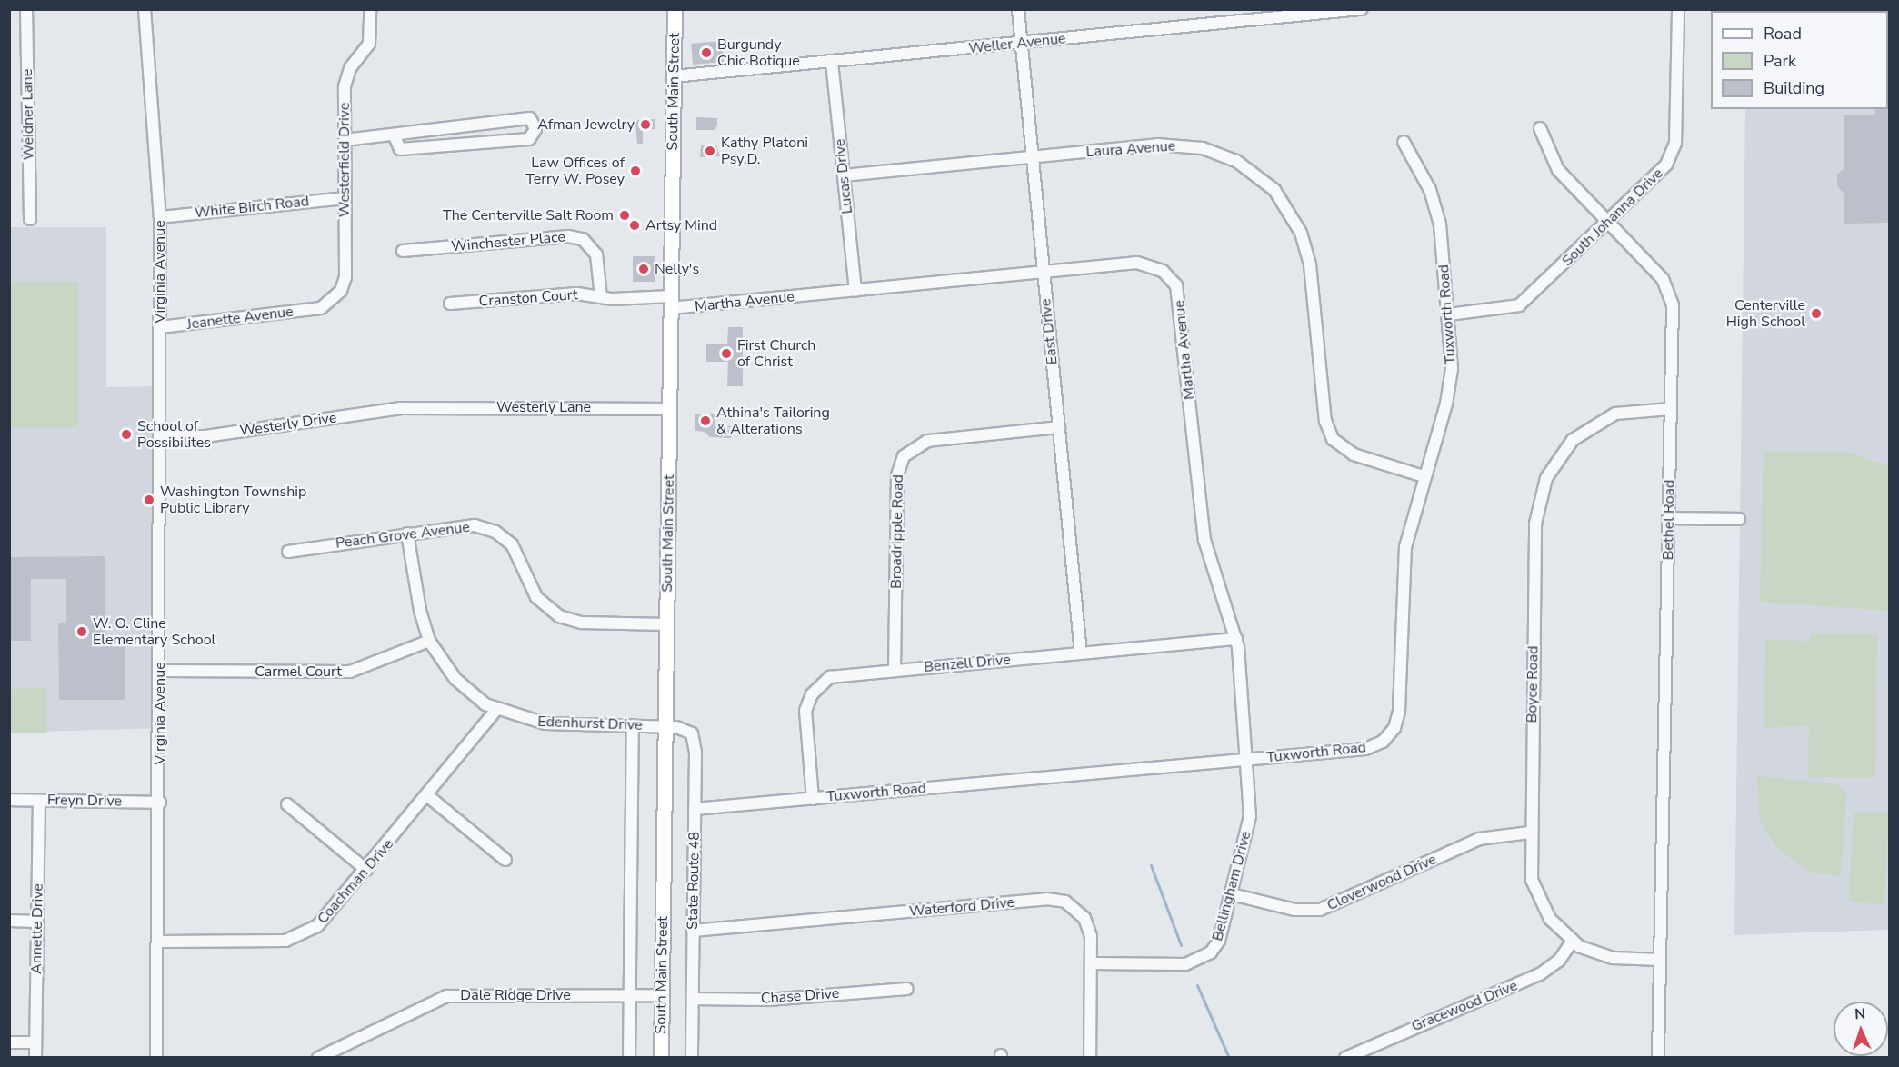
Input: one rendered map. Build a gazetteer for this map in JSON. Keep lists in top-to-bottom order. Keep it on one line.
{"streets":{"main road":["South Main Street"],"street":["Weller Avenue","Weidner Lane","Laura Avenue","Westerfield Drive","Lucas Drive","White Birch Road","South Johanna Drive","Winchester Place","Virginia Avenue","Cranston Court","Martha Avenue","Tuxworth Road","Jeanette Avenue","East Drive","Westerly Lane","Westerly Drive","Bethel Road","Broadripple Road","Peach Grove Avenue","Benzell Drive","Carmel Court","Boyce Road","Edenhurst Drive","Freyn Drive","State Route 48","Coachman Drive","Cloverwood Drive","Bellingham Drive","Waterford Drive","Annette Drive","Dale Ridge Drive","Chase Drive","Gracewood Drive"]},"crossings":[["Weller Avenue","South Main Street"],["Weller Avenue","Lucas Drive"],["Weller Avenue","East Drive"],["South Main Street","Cranston Court"],["South Main Street","Martha Avenue"],["South Main Street","Westerly Lane"],["South Main Street","Peach Grove Avenue"],["South Main Street","Edenhurst Drive"],["South Main Street","State Route 48"],["South Main Street","Dale Ridge Drive"],["Laura Avenue","Lucas Drive"],["Laura Avenue","Tuxworth Road"],["Laura Avenue","East Drive"],["Westerfield Drive","White Birch Road"],["Westerfield Drive","Jeanette Avenue"],["Lucas Drive","Martha Avenue"],["White Birch Road","Virginia Avenue"],["South Johanna Drive","Tuxworth Road"],["South Johanna Drive","Bethel Road"],["Winchester Place","Cranston Court"],["Virginia Avenue","Jeanette Avenue"],["Virginia Avenue","Westerly Drive"],["Virginia Avenue","Carmel Court"],["Virginia Avenue","Freyn Drive"],["Virginia Avenue","Coachman Drive"],["Cranston Court","Martha Avenue"],["Martha Avenue","Tuxworth Road"],["Martha Avenue","East Drive"],["Martha Avenue","Benzell Drive"],["Martha Avenue","Bellingham Drive"],["Tuxworth Road","Benzell Drive"],["Tuxworth Road","State Route 48"],["Tuxworth Road","Bellingham Drive"],["East Drive","Broadripple Road"],["East Drive","Benzell Drive"],["Westerly Lane","Westerly Drive"],["Bethel Road","Boyce Road"],["Broadripple Road","Benzell Drive"],["Peach Grove Avenue","Edenhurst Drive"],["Carmel Court","Edenhurst Drive"],["Boyce Road","Cloverwood Drive"],["Boyce Road","Gracewood Drive"],["Edenhurst Drive","State Route 48"],["Edenhurst Drive","Coachman Drive"],["Freyn Drive","Annette Drive"],["State Route 48","Waterford Drive"],["State Route 48","Chase Drive"],["Cloverwood Drive","Bellingham Drive"],["Bellingham Drive","Waterford Drive"]],"places":["Burgundy Chic Botique","Afman Jewelry","Kathy Platoni Psy.D.","Law Offices of Terry W. Posey","The Centerville Salt Room","Artsy Mind","Nelly's","Centerville High School","First Church of Christ","Athina's Tailoring & Alterations","School of Possibilites","Washington Township Public Library","W. O. Cline Elementary School"],"legend":["Road","Park","Building"],"north":"top"}
